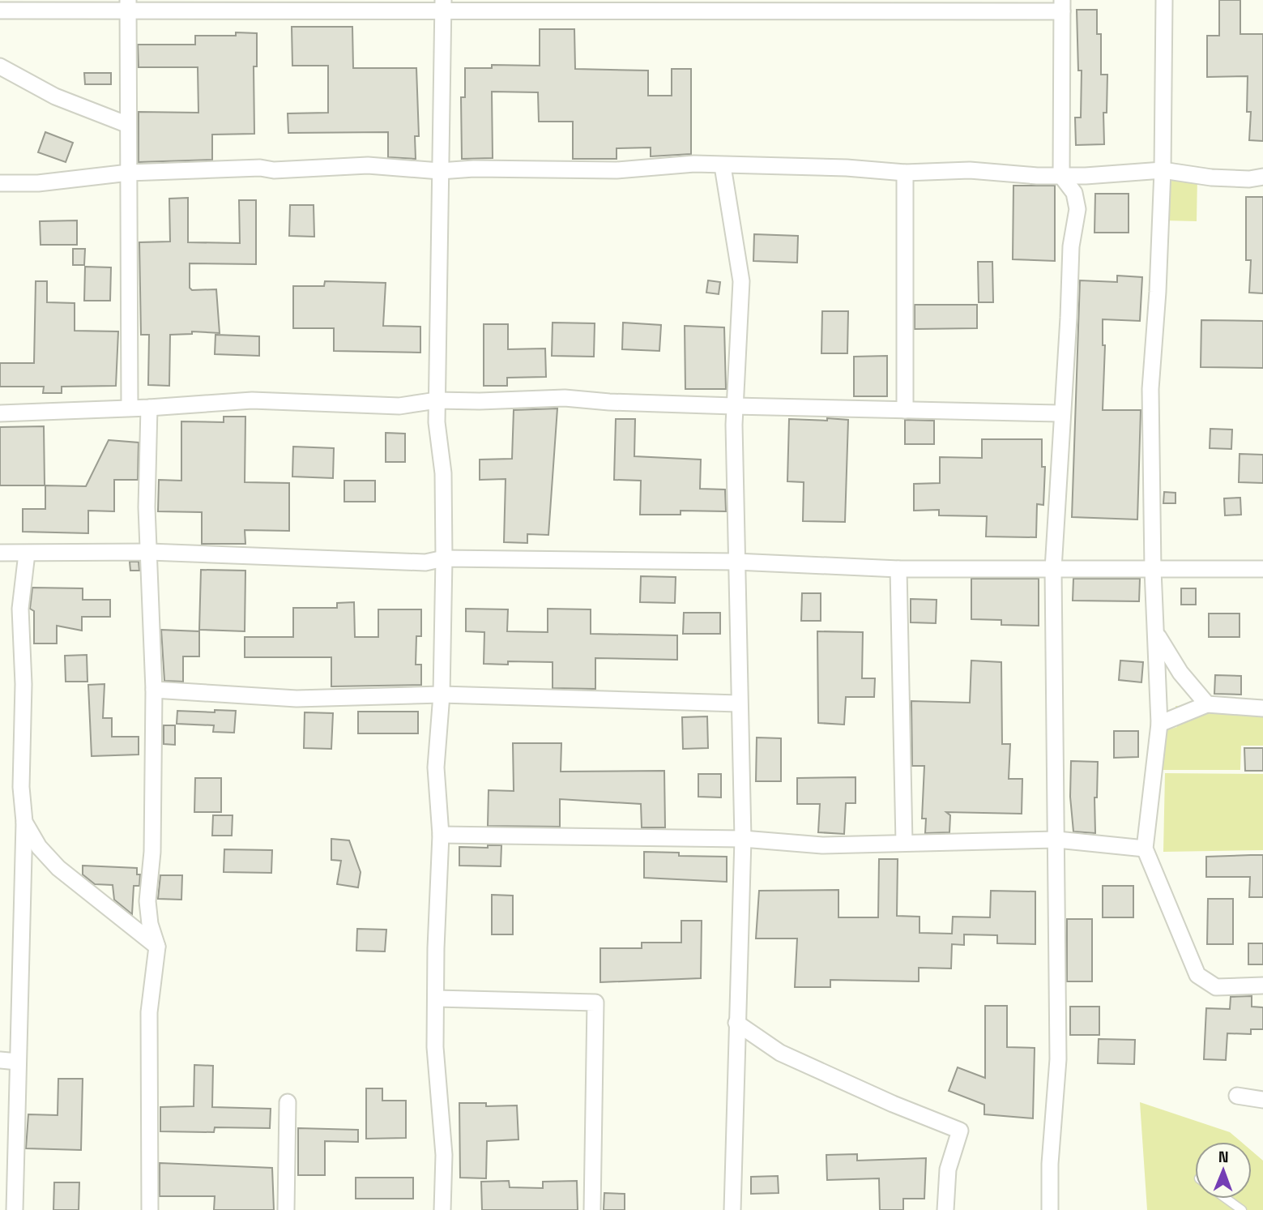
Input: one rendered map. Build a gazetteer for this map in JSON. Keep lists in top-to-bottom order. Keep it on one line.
{"north":"top"}
